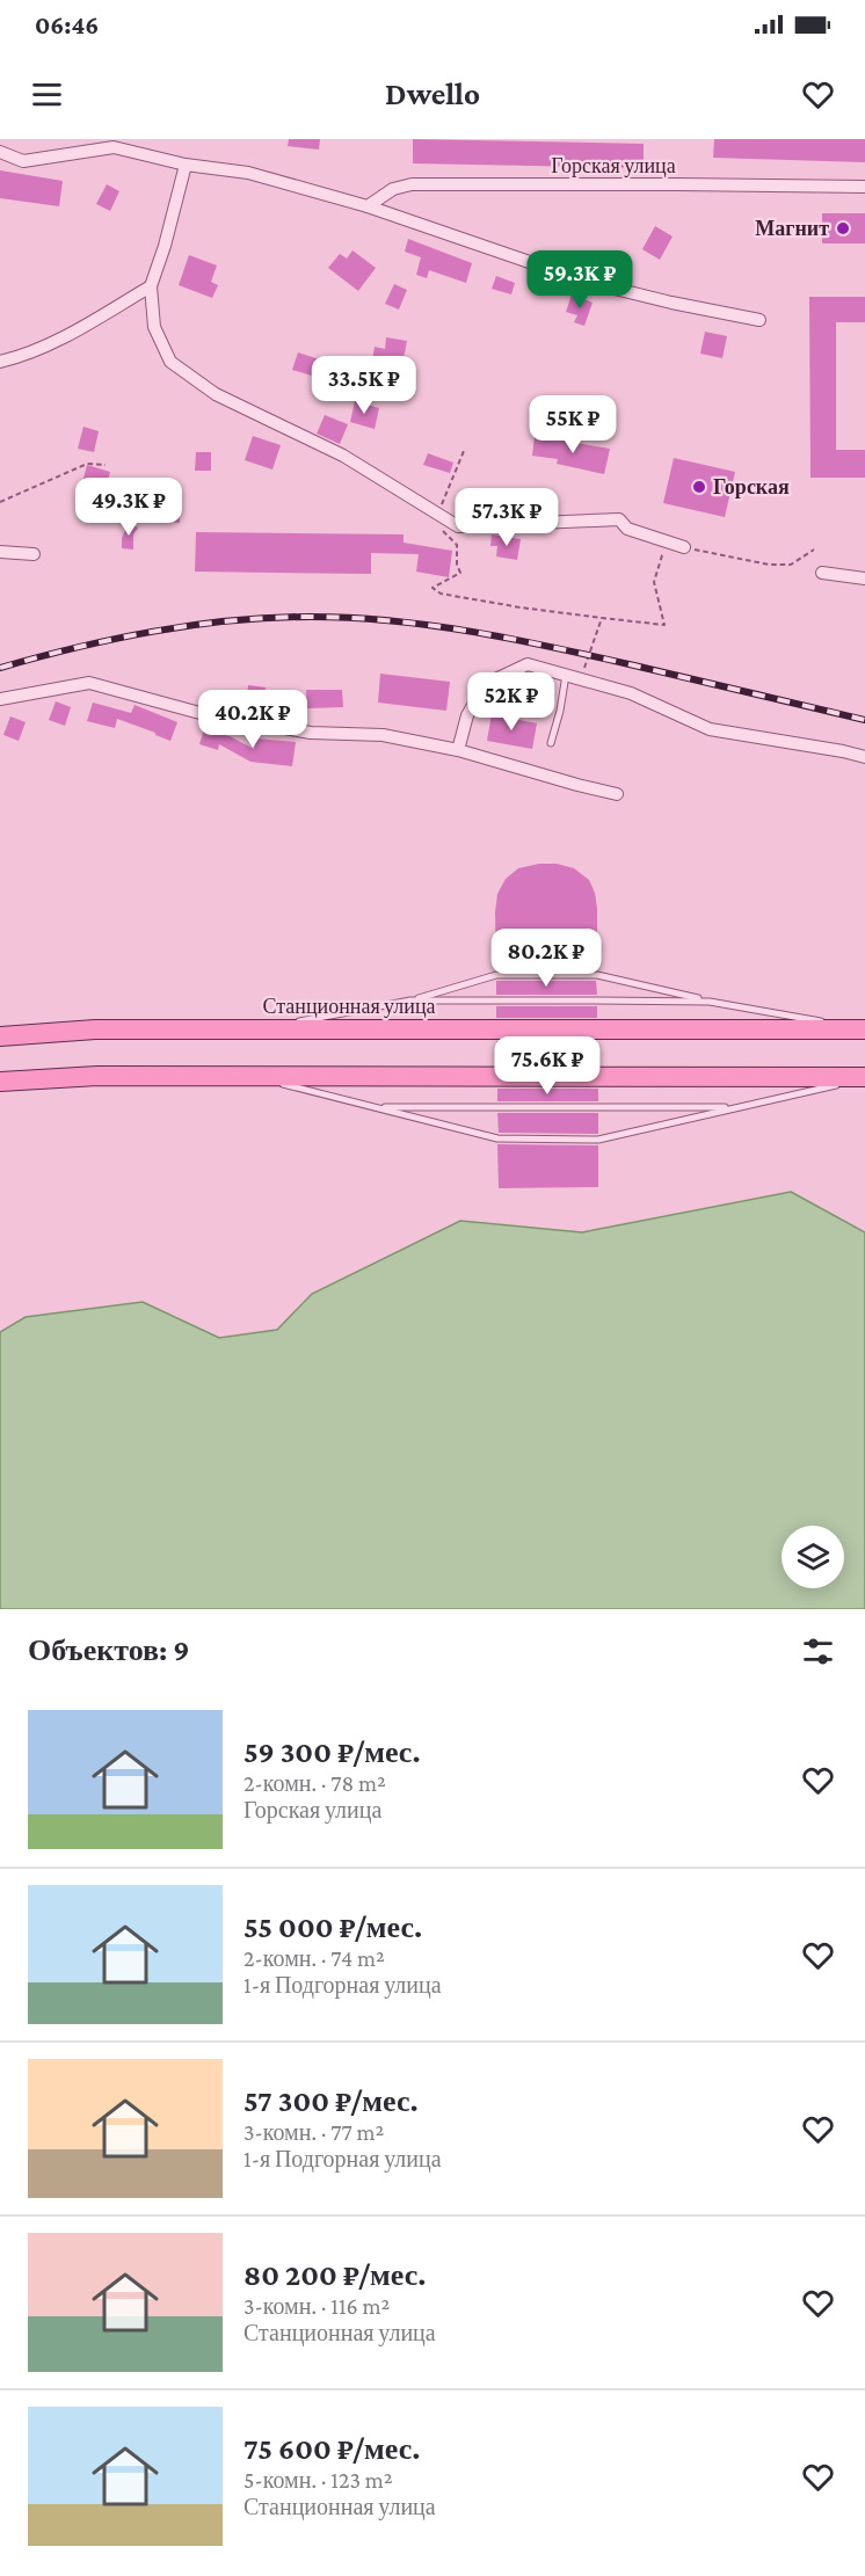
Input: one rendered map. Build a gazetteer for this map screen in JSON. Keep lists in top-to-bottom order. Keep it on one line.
{"streets":{"main road":["Станционная улица"],"street":["Горская улица"]},"places":["Магнит","Горская"],"page":{"status":"06:46","header":"Dwello","price":["59.3K ₽","33.5K ₽","55K ₽","49.3K ₽","57.3K ₽","52K ₽","40.2K ₽","80.2K ₽","75.6K ₽"],"heading":"Объектов: 9","list":[{"name":"59 300 ₽/мес.","note":"2-комн. · 78 m² · Горская улица"},{"name":"55 000 ₽/мес.","note":"2-комн. · 74 m² · 1-я Подгорная улица"},{"name":"57 300 ₽/мес.","note":"3-комн. · 77 m² · 1-я Подгорная улица"},{"name":"80 200 ₽/мес.","note":"3-комн. · 116 m² · Станционная улица"},{"name":"75 600 ₽/мес.","note":"5-комн. · 123 m² · Станционная улица"}]}}
